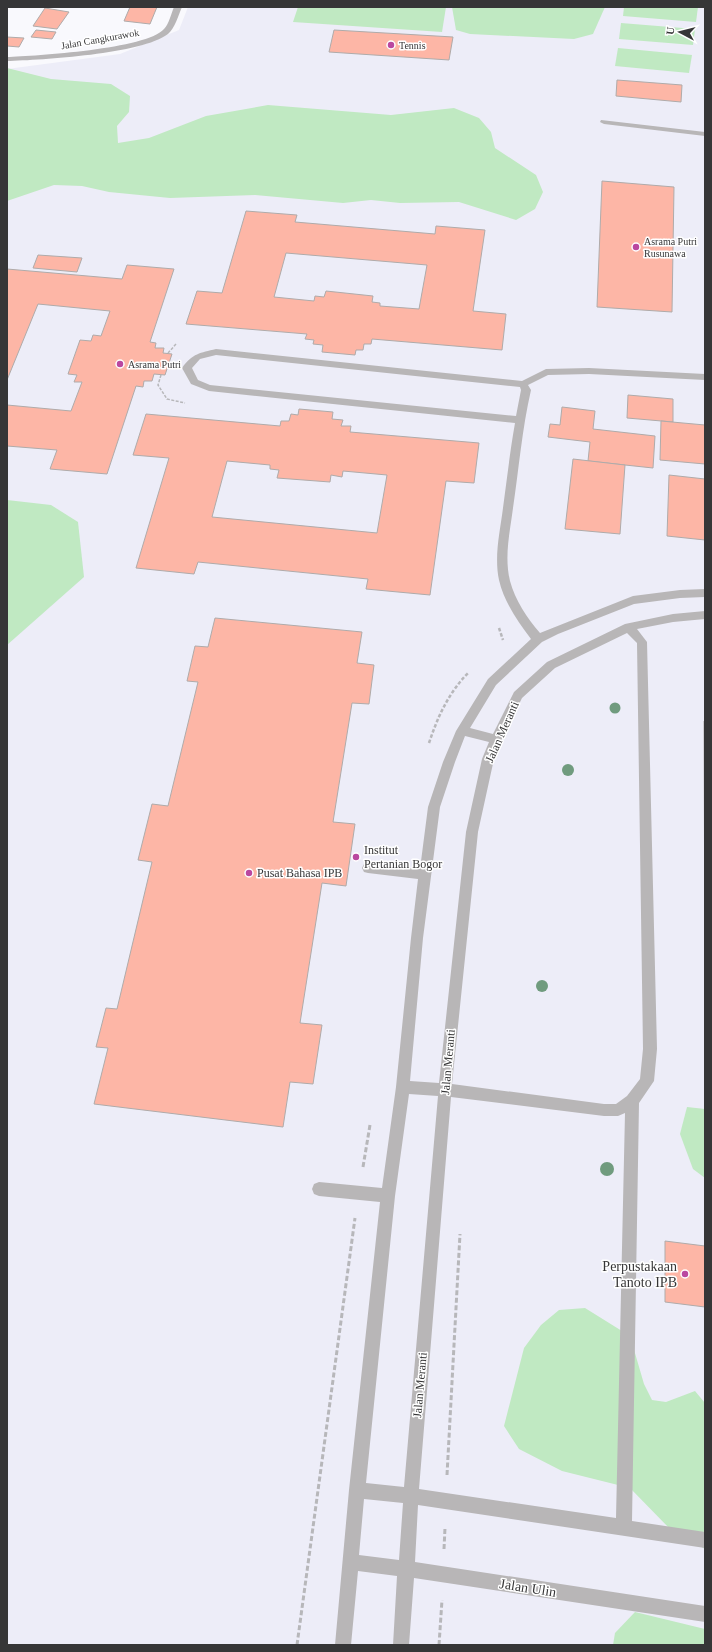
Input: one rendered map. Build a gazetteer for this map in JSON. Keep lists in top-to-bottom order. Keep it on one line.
{"streets":{"street":["Jalan Cangkurawok","Jalan Meranti","Jalan Ulin"]},"crossings":[["Jalan Meranti","Jalan Ulin"]],"places":["Tennis","Asrama Putri Rusunawa","Asrama Putri","Institut Pertanian Bogor","Pusat Bahasa IPB","Perpustakaan Tanoto IPB"],"north":"left"}
